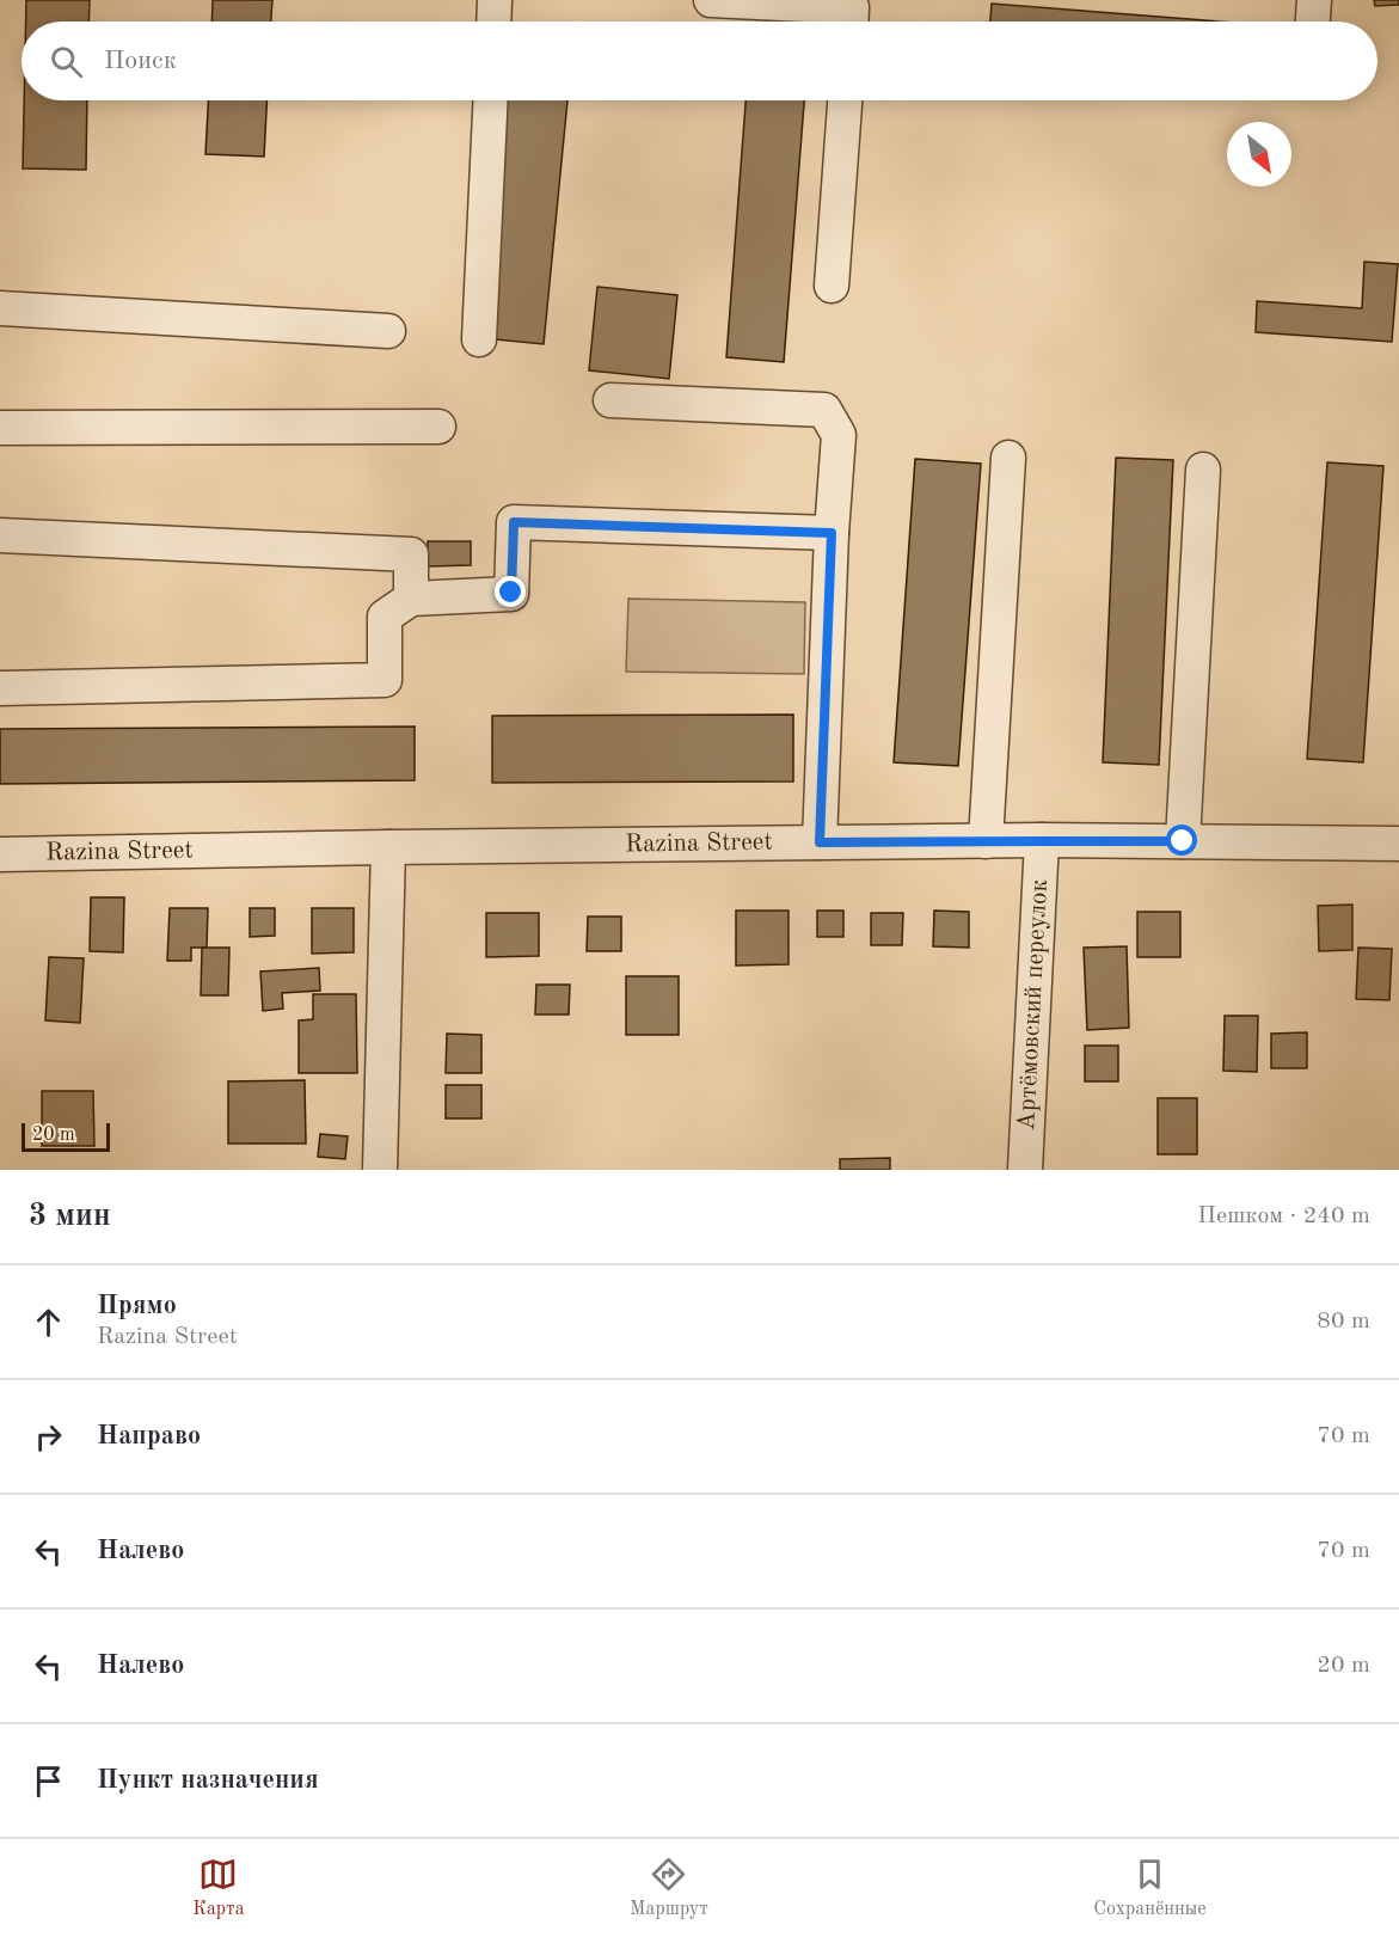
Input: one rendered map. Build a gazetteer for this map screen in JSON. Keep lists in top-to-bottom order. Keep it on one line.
{"streets":{"street":["Razina Street","Артёмовский переулок"]},"crossings":[["Razina Street","Артёмовский переулок"]],"scale_bar":"20 m","north":"bottom right","page":{"search":"Поиск","scale":"20 m","heading":["3 мин","Пешком · 240 m"],"list":[["Прямо","Razina Street","80 m"],["Направо","70 m"],["Налево","70 m"],["Налево","20 m"],"Пункт назначения"],"nav":["Карта","Маршрут","Сохранённые"]}}
